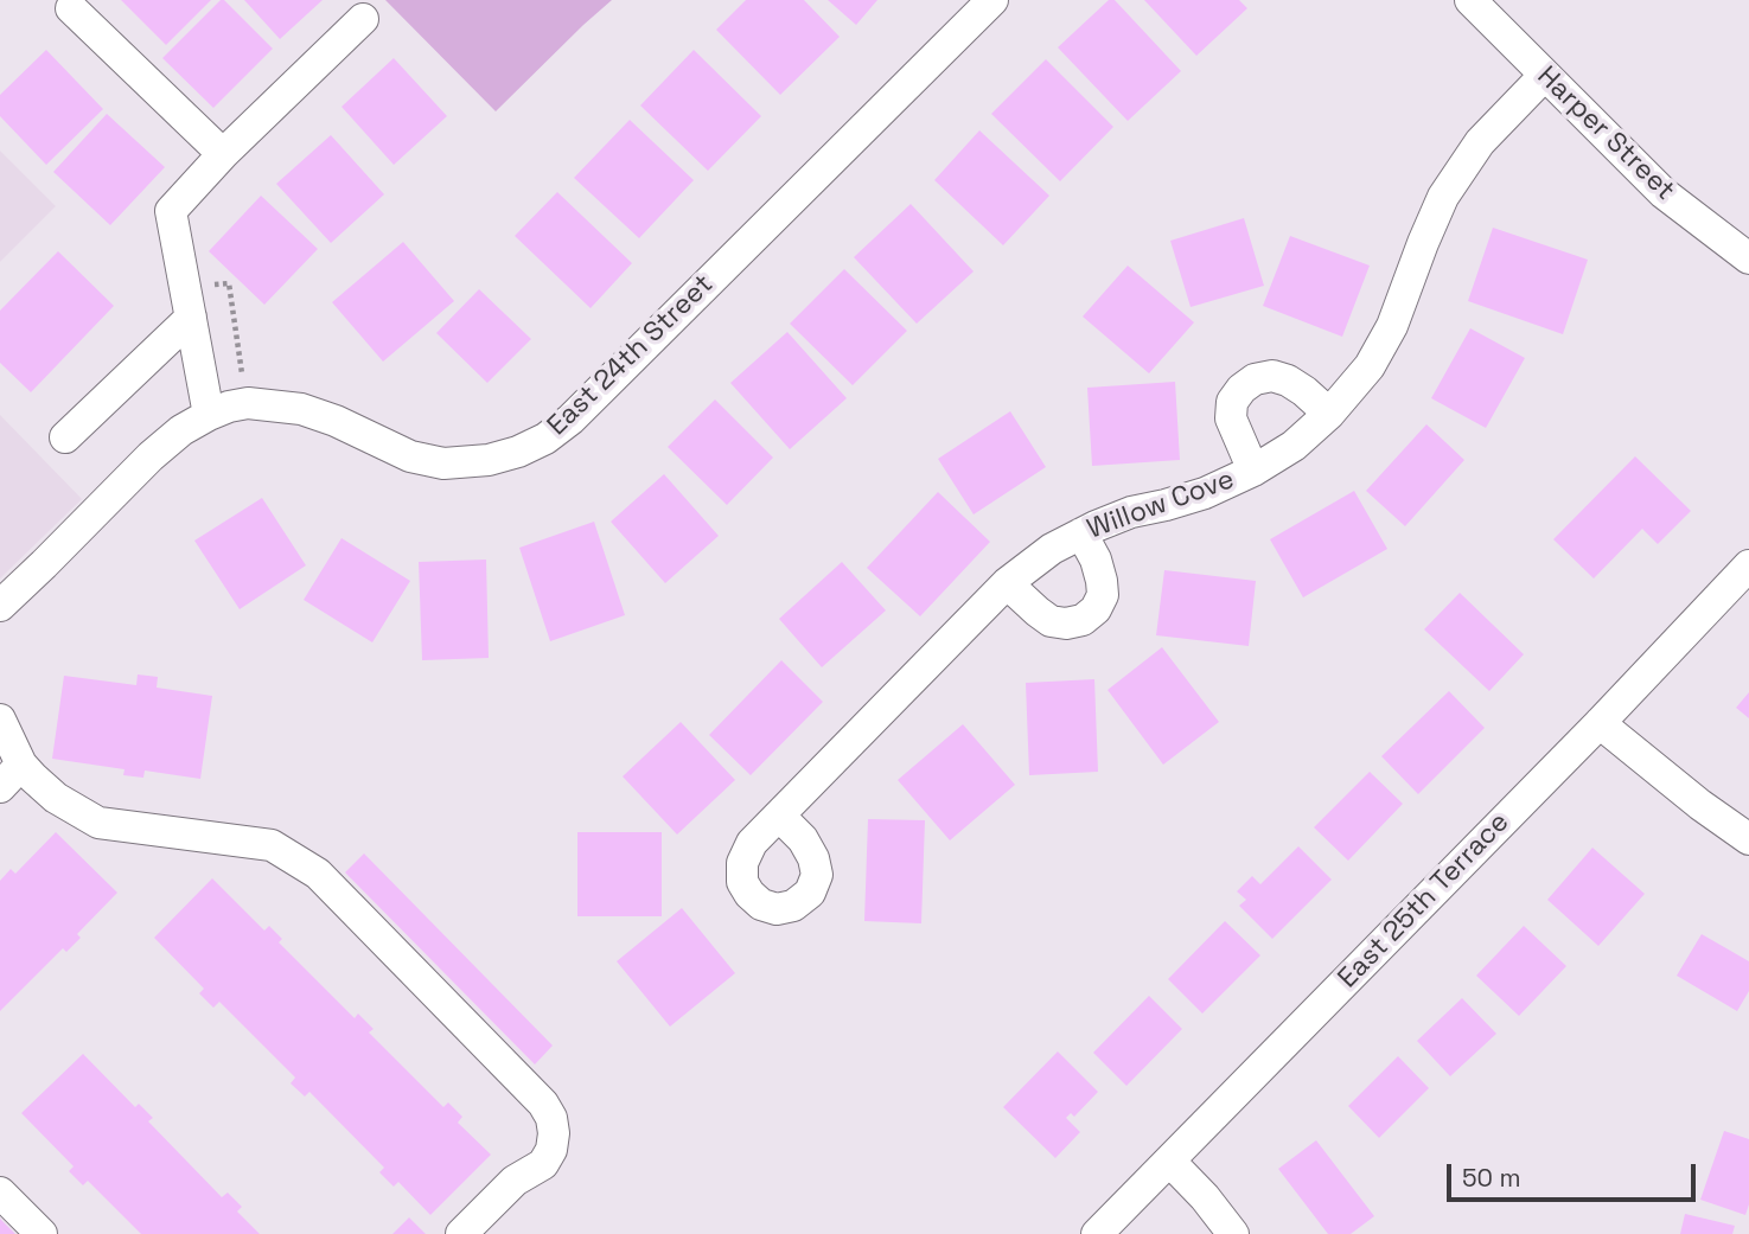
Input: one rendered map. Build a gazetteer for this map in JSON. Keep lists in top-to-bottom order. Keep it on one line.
{"streets":{"street":["Harper Street","East 24th Street","Willow Cove","East 25th Terrace"]},"crossings":[["Harper Street","Willow Cove"]],"scale_bar":"50 m"}
